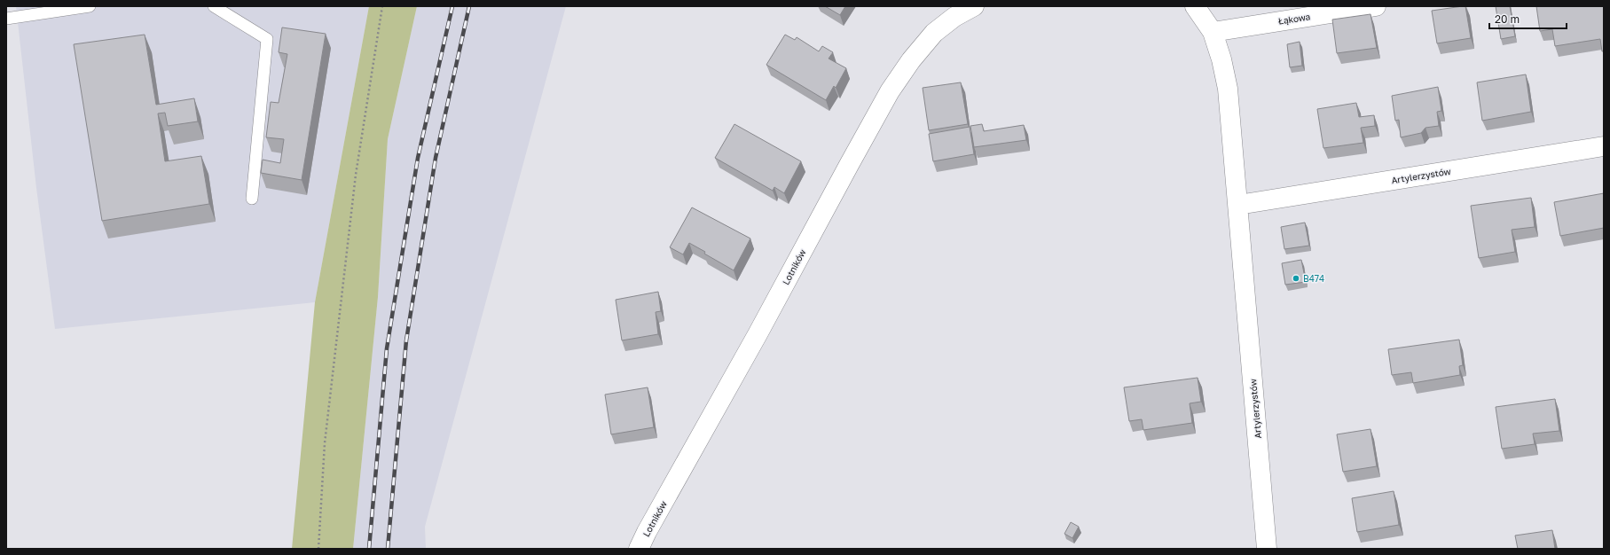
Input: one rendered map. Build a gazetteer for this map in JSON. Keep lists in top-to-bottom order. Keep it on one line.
{"streets":{"street":["Łąkowa","Artylerzystów","Lotników"]},"crossings":[["Łąkowa","Artylerzystów"]],"places":["B474"],"scale_bar":"20 m"}
